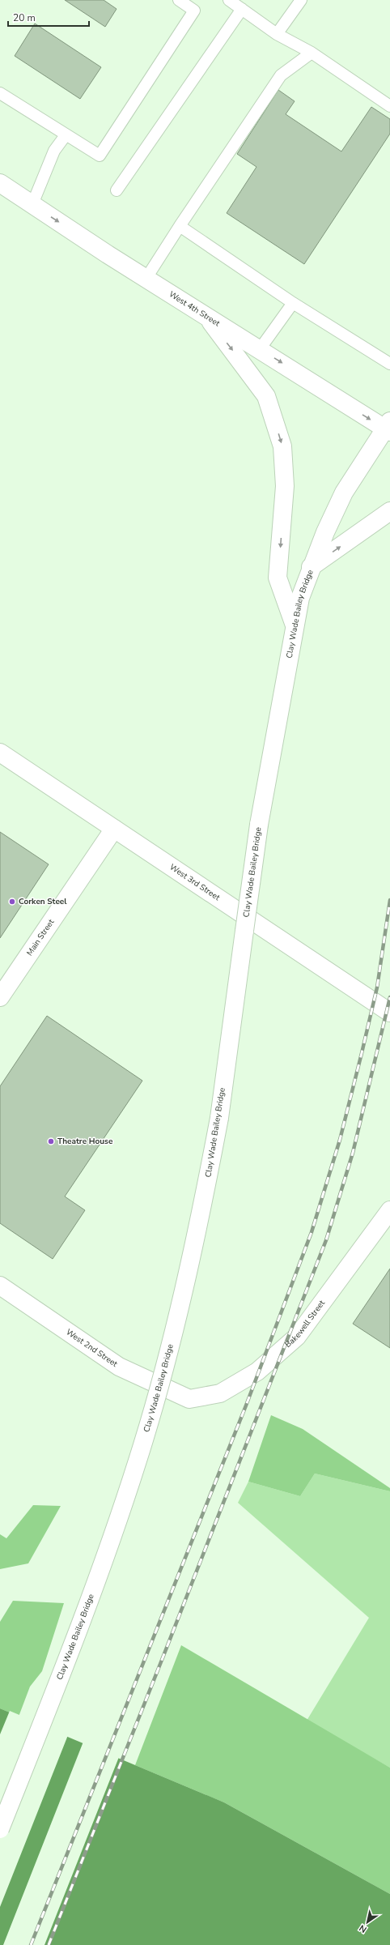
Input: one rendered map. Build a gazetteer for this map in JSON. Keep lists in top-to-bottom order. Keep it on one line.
{"streets":{"main road":["West 4th Street","Clay Wade Bailey Bridge","West 3rd Street","Main Street","Bakewell Street","West 2nd Street"]},"crossings":[["West 4th Street","Clay Wade Bailey Bridge"],["West 3rd Street","Main Street"],["Bakewell Street","West 2nd Street"]],"one_way":["West 4th Street"],"places":["Corken Steel","Theatre House"],"scale_bar":"20 m","north":"bottom left"}
